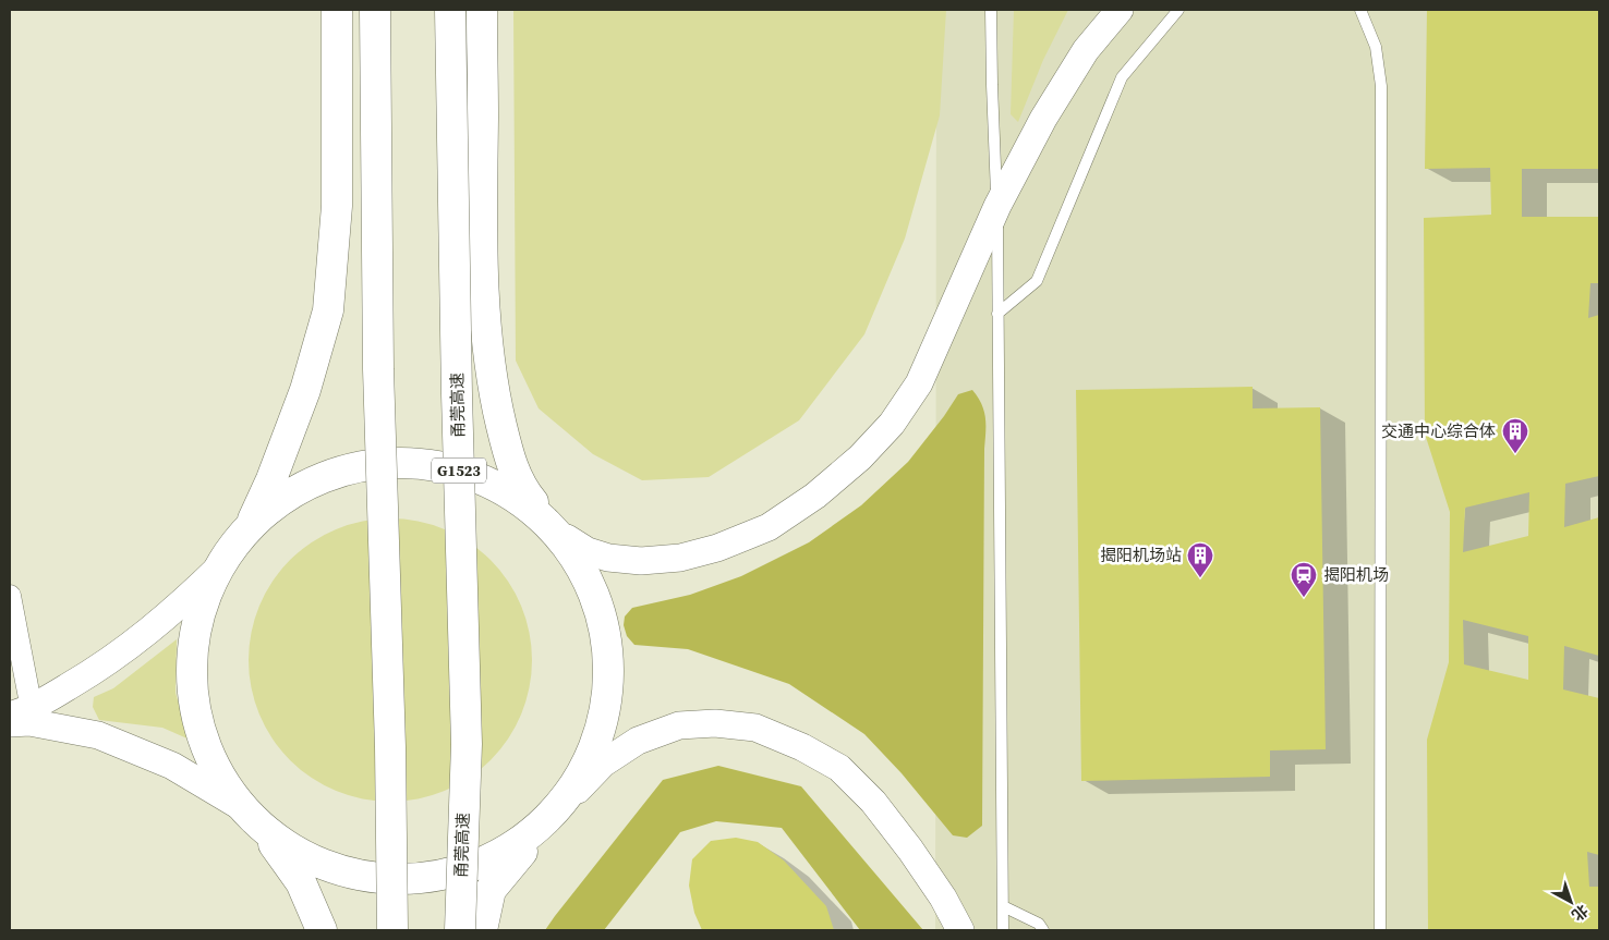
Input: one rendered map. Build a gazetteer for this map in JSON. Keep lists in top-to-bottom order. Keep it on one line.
{"streets":{"main road":["甬莞高速","G1523"]},"places":{"building":["交通中心综合体","揭阳机场站"],"station":["揭阳机场"]},"north":"bottom right"}
